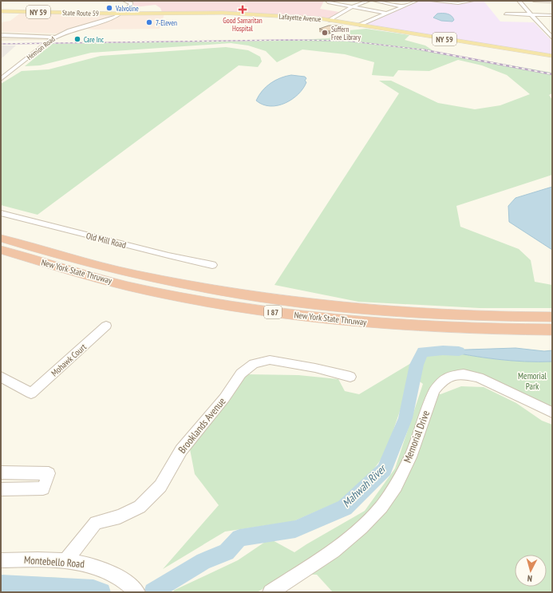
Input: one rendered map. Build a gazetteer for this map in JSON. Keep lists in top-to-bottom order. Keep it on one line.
{"streets":{"highway":["New York State Thruway","I 87"],"main road":["NY 59","State Route 59","Lafayette Avenue"],"street":["Hemion Road","Old Mill Road","Mohawk Court","Brooklands Avenue","Memorial Drive","Montebello Road"]},"crossings":[["State Route 59","Lafayette Avenue"],["State Route 59","Hemion Road"],["Lafayette Avenue","Hemion Road"],["Brooklands Avenue","Montebello Road"]],"water":["Mahwah River"],"parks":["Memorial Park"],"places":{"other":["Valvoline","7-Eleven","Suffern Free Library","Care Inc"],"health":["Good Samaritan Hospital"]},"north":"bottom"}
